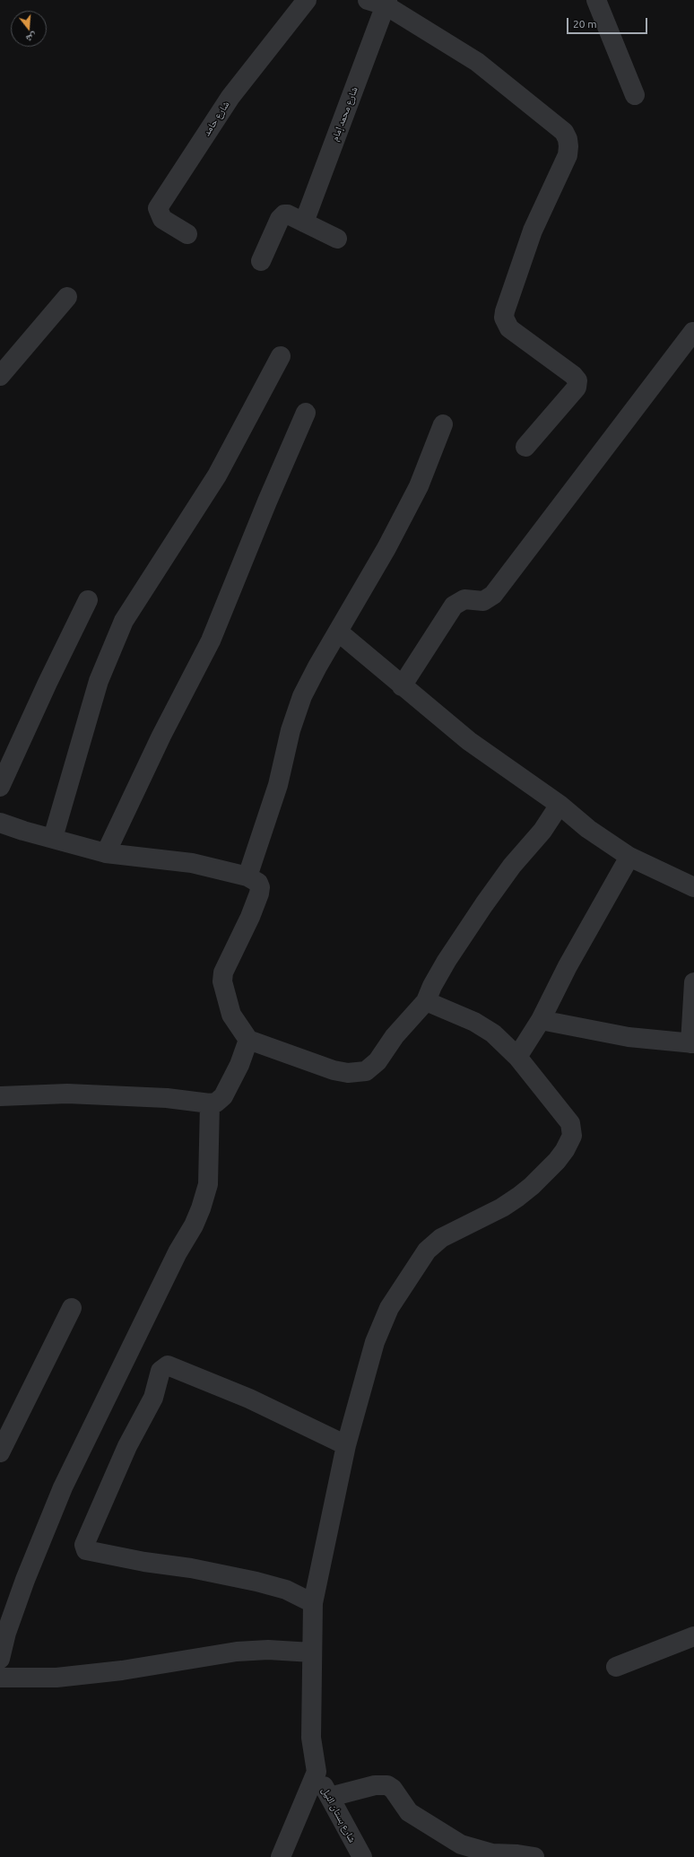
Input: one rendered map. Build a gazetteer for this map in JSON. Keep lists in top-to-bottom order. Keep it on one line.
{"streets":{"street":["شارع محمد إمام","شارع حامد","شارع بستان النيل"]},"scale_bar":"20 m","north":"bottom"}
